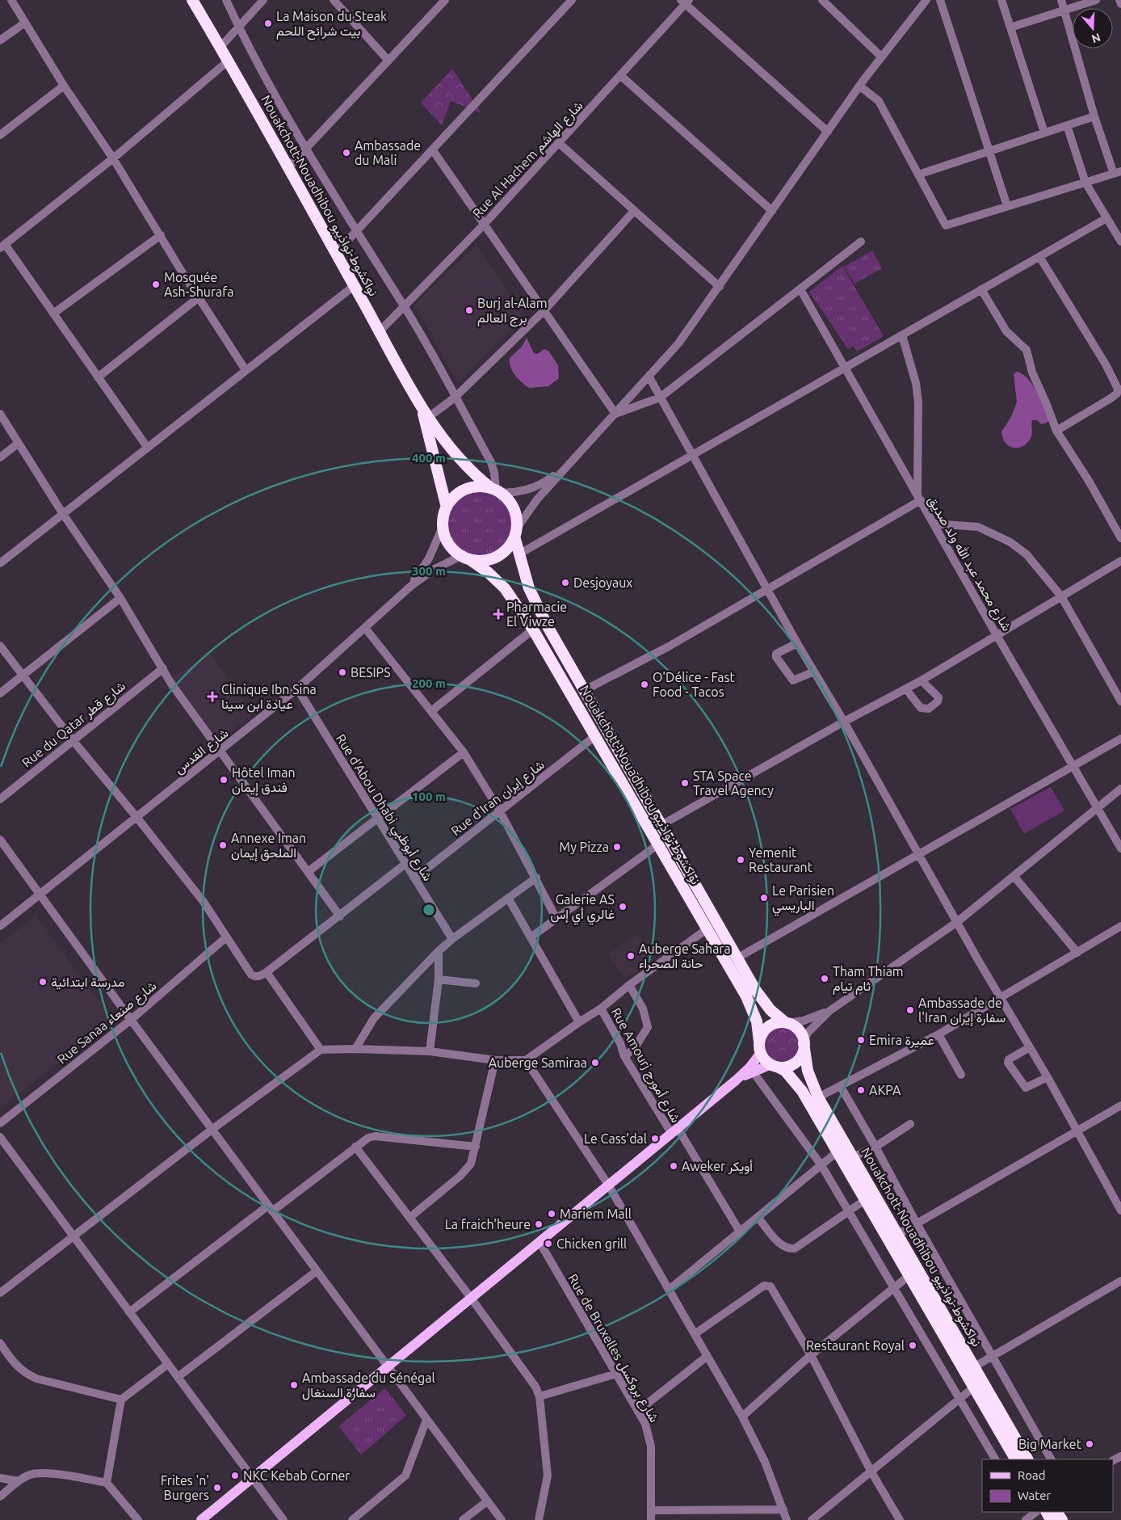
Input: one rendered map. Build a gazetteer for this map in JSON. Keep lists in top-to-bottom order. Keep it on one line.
{"streets":{"highway":["Nouakchott-Nouadhibou نواكشوط-نواذيبو"],"street":["Rue Al Hachem شارع الهاشم","شارع محمد عبد الله ولد صديق","Rue du Qatar شارع قطر","شارع القدس","Rue d'Iran شارع إيران","Rue d'Abou Dhabi شارع أبوظبي","Rue Sanaa شارع صنعاء","Rue Amourj شارع أمورج","Rue de Bruxelles شارع بروكسل"]},"crossings":[["Rue Al Hachem شارع الهاشم","Nouakchott-Nouadhibou نواكشوط-نواذيبو"],["Nouakchott-Nouadhibou نواكشوط-نواذيبو","Rue d'Iran شارع إيران"],["شارع القدس","Rue d'Abou Dhabi شارع أبوظبي"],["Rue d'Iran شارع إيران","Rue d'Abou Dhabi شارع أبوظبي"]],"places":{"other":["La Maison du Steak بيت شرائح اللحم","Ambassade du Mali","Mosquée Ash-Shurafa","Burj al-Alam برج العالم","Desjoyaux","BESIPS","O'Délice - Fast Food - Tacos","Hôtel Iman فندق إيمان","STA Space Travel Agency","Annexe Iman الملحق إيمان","My Pizza","Yemenit Restaurant","Le Parisien الباريسي","Galerie AS غالري أي إس","Auberge Sahara حانة الصحراء","Tham Thiam ثام تيام","مدرسة ابتدائية","Ambassade de l'Iran سفارة إيران","Emira عميرة","Auberge Samiraa","AKPA","Le Cass'dal","Aweker أويكر","Mariem Mall","La fraich'heure","Chicken grill","Restaurant Royal","Ambassade du Sénégal سفارة السنغال","Big Market","NKC Kebab Corner","Frites 'n' Burgers"],"health":["Pharmacie El Viwze","Clinique Ibn Sina عيادة ابن سينا"]},"legend":["Road","Water"],"north":"bottom","rings":["400 m","300 m","200 m","100 m"]}
